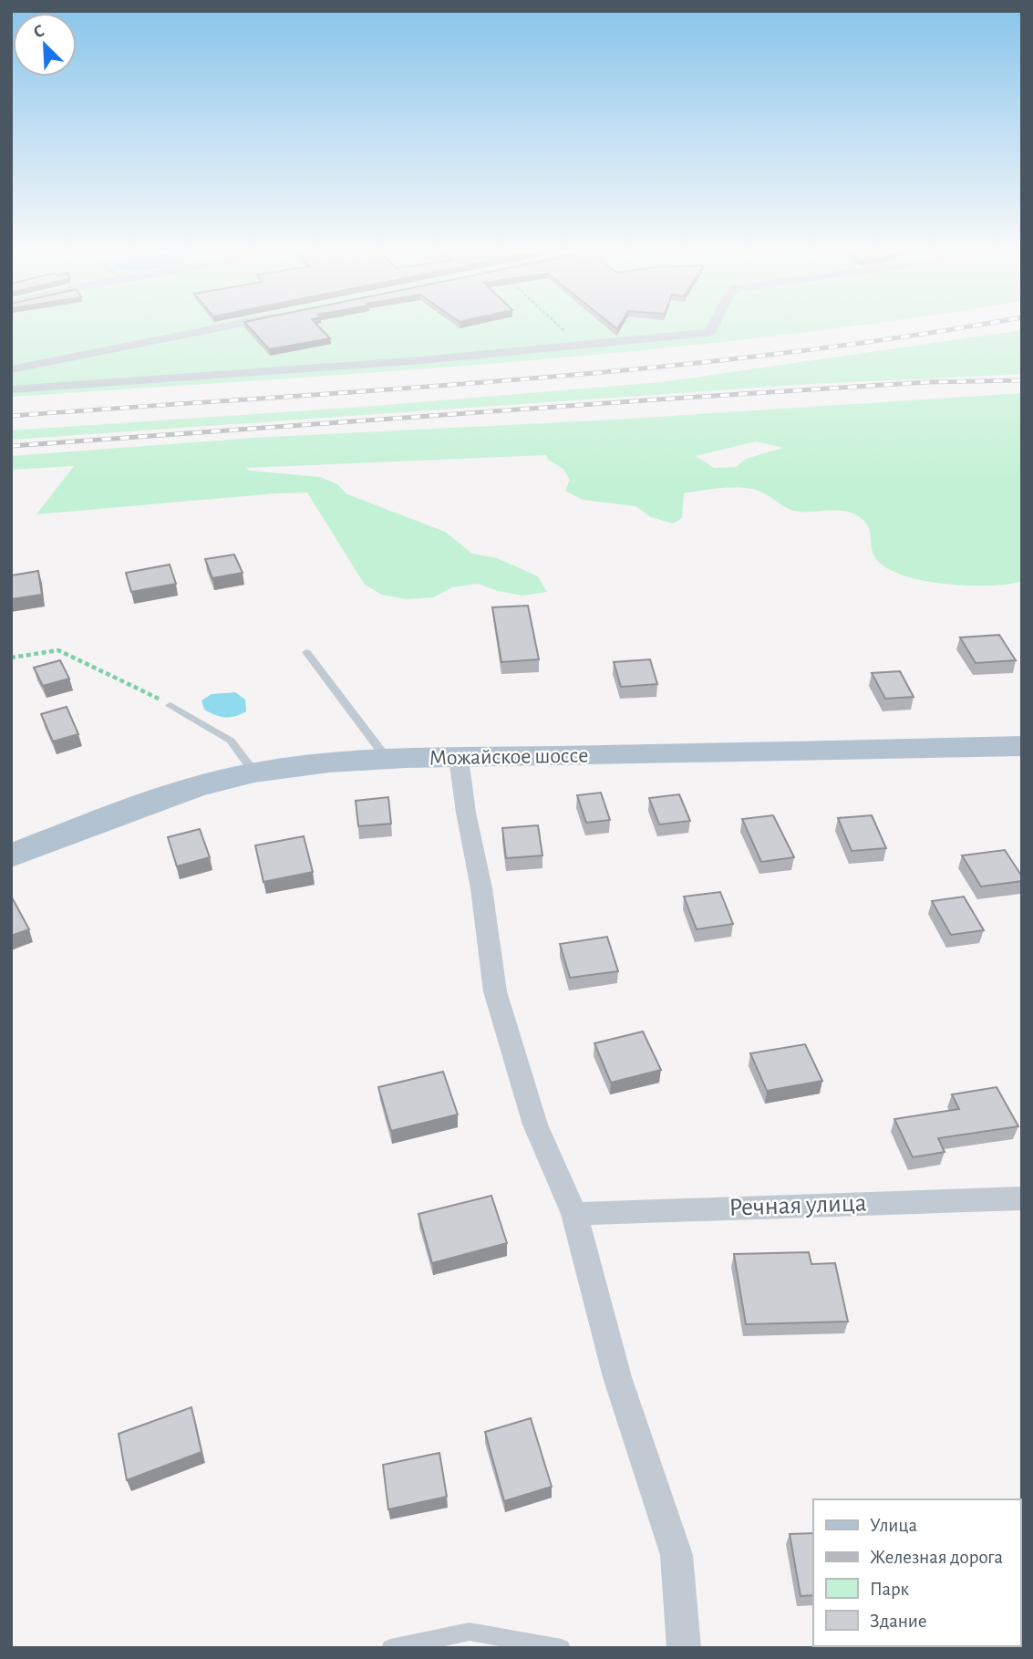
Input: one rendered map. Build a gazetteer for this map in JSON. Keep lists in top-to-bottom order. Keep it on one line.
{"streets":{"main road":["Можайское шоссе"],"street":["Речная улица"]},"legend":["Улица","Железная дорога","Парк","Здание"],"north":"top left"}
